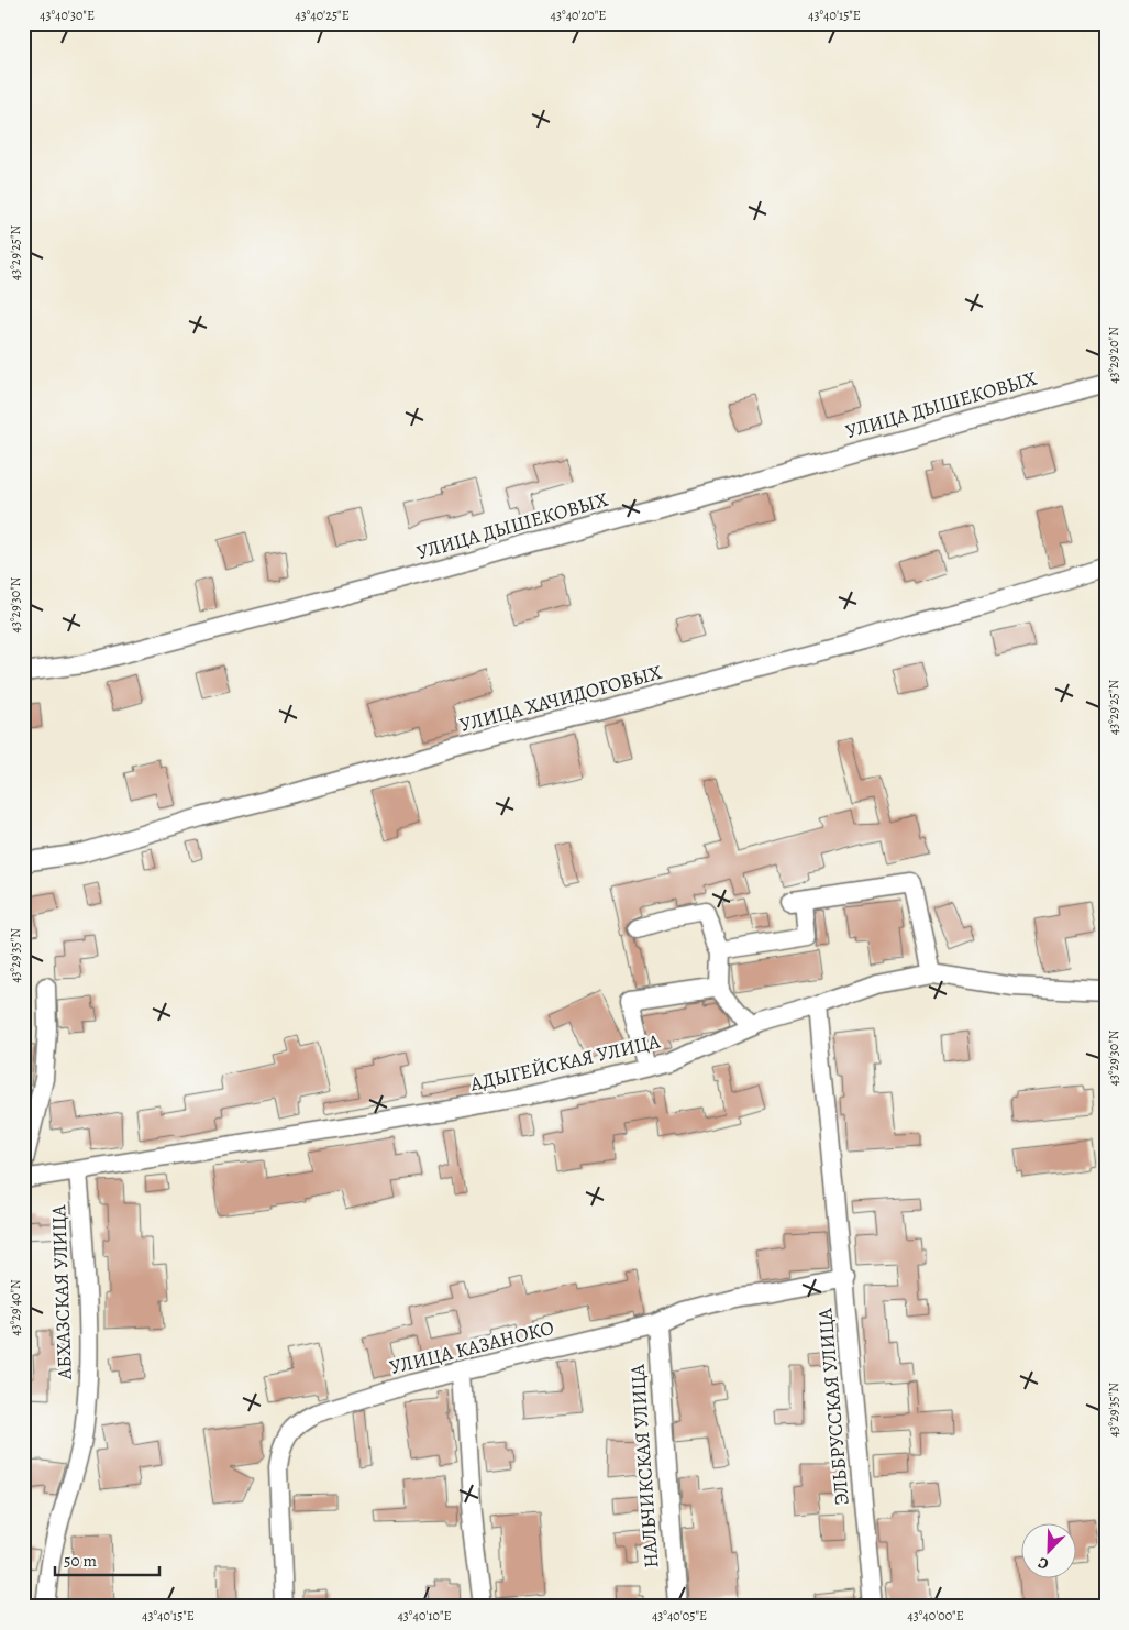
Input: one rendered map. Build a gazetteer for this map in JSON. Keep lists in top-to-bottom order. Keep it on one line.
{"streets":{"street":["УЛИЦА ДЫШЕКОВЫХ","УЛИЦА ХАЧИДОГОВЫХ","АДЫГЕЙСКАЯ УЛИЦА","АБХАЗСКАЯ УЛИЦА","УЛИЦА КАЗАНОКО","ЭЛЬБРУССКАЯ УЛИЦА","НАЛЬЧИКСКАЯ УЛИЦА"]},"crossings":[["АДЫГЕЙСКАЯ УЛИЦА","АБХАЗСКАЯ УЛИЦА"],["АДЫГЕЙСКАЯ УЛИЦА","ЭЛЬБРУССКАЯ УЛИЦА"],["УЛИЦА КАЗАНОКО","ЭЛЬБРУССКАЯ УЛИЦА"],["УЛИЦА КАЗАНОКО","НАЛЬЧИКСКАЯ УЛИЦА"]],"scale_bar":"50 m","north":"bottom left","coordinates":["43°40'30\"E","43°40'25\"E","43°40'20\"E","43°40'15\"E","43°29'25\"N","43°29'20\"N","43°29'30\"N","43°29'35\"N","43°29'40\"N","43°40'10\"E","43°40'05\"E","43°40'00\"E"]}
